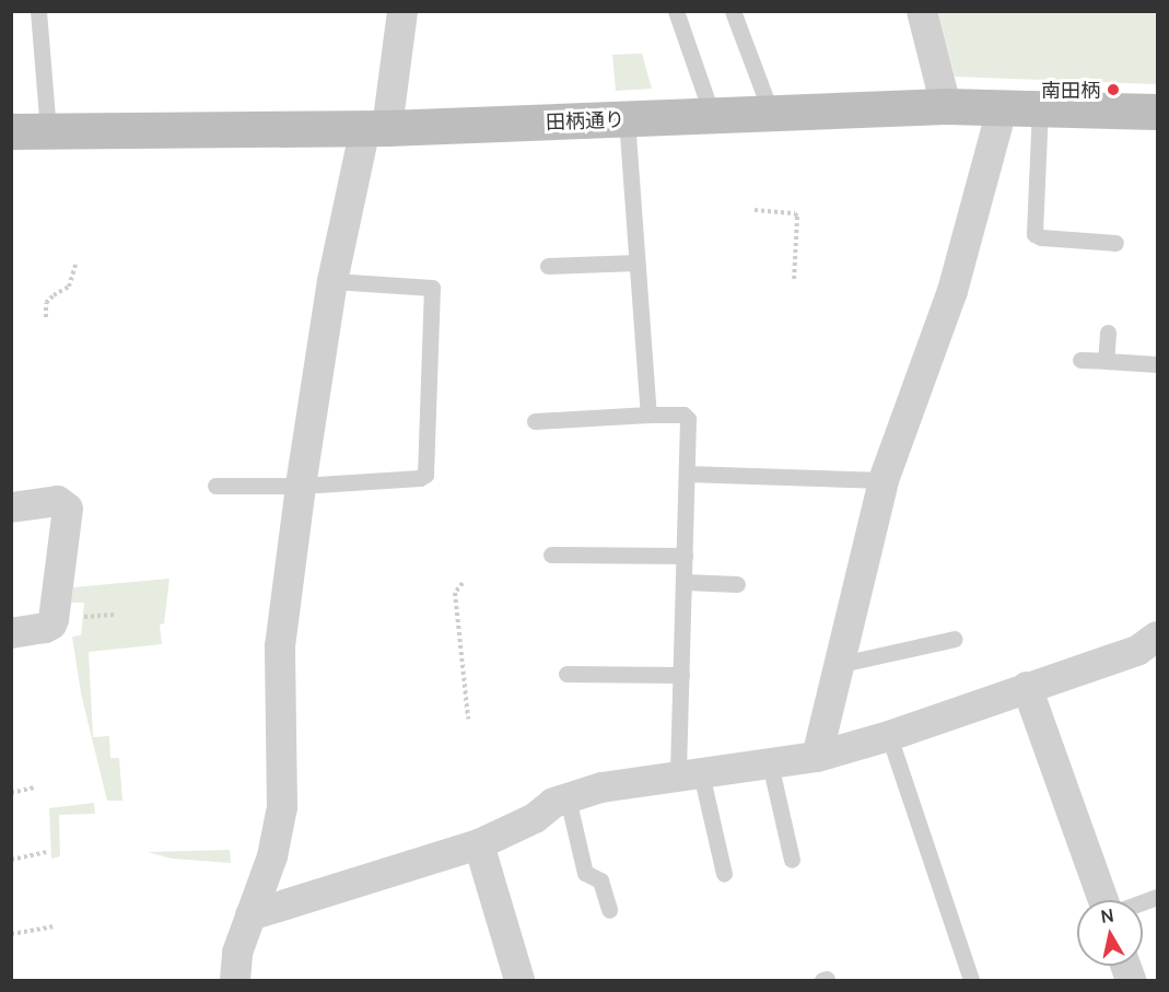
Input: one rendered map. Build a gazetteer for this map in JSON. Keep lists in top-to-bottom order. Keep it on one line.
{"streets":{"street":["田柄通り"]},"places":["南田柄"],"north":"top"}
